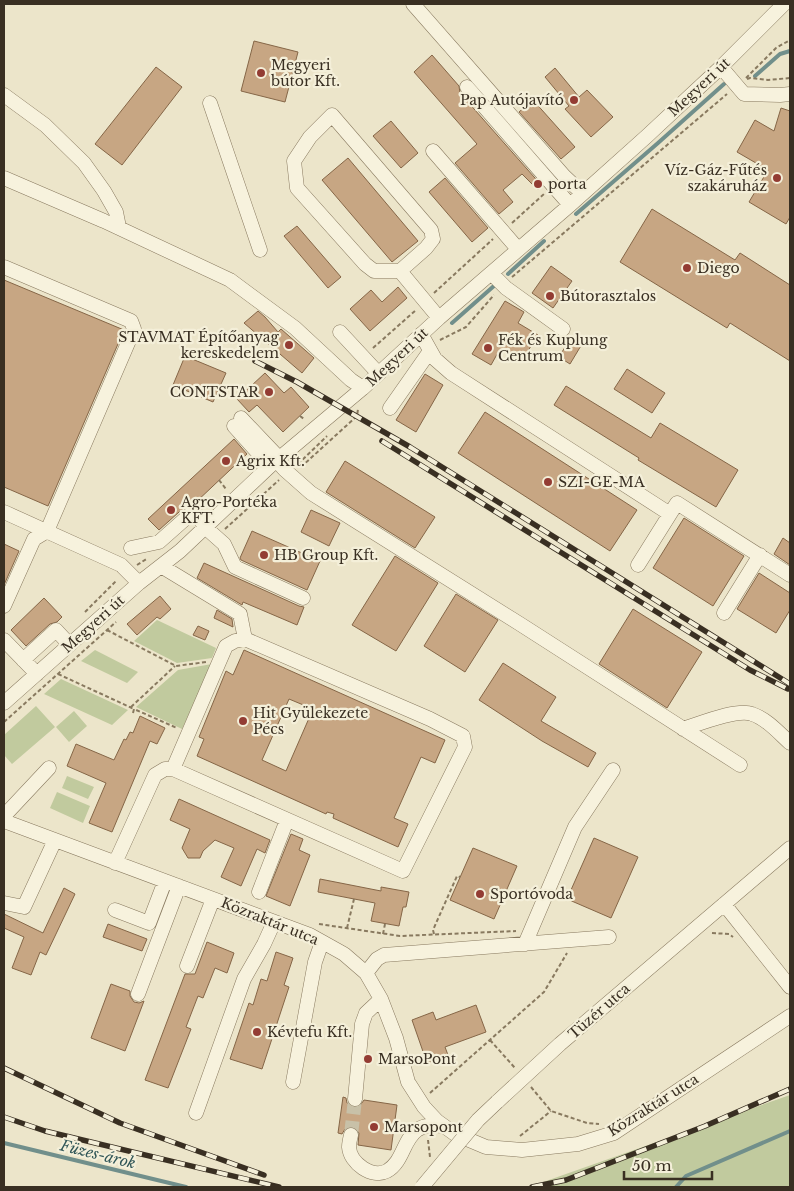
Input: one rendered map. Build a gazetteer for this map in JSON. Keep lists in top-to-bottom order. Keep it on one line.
{"streets":{"street":["Megyeri út","Közraktár utca","Tüzér utca"]},"water":["Füzes-árok"],"places":["Megyeri bútor Kft.","Pap Autójavító","Víz-Gáz-Fűtés szakáruház","porta","Diego","Bútorasztalos","STAVMAT Építőanyag kereskedelem","Fék és Kuplung Centrum","CONTSTAR","Agrix Kft.","SZI-GE-MA","Agro-Portéka KFT.","HB Group Kft.","Hit Gyülekezete Pécs","Sportóvoda","Kévtefu Kft.","MarsoPont","Marsopont"],"scale_bar":"50 m"}
